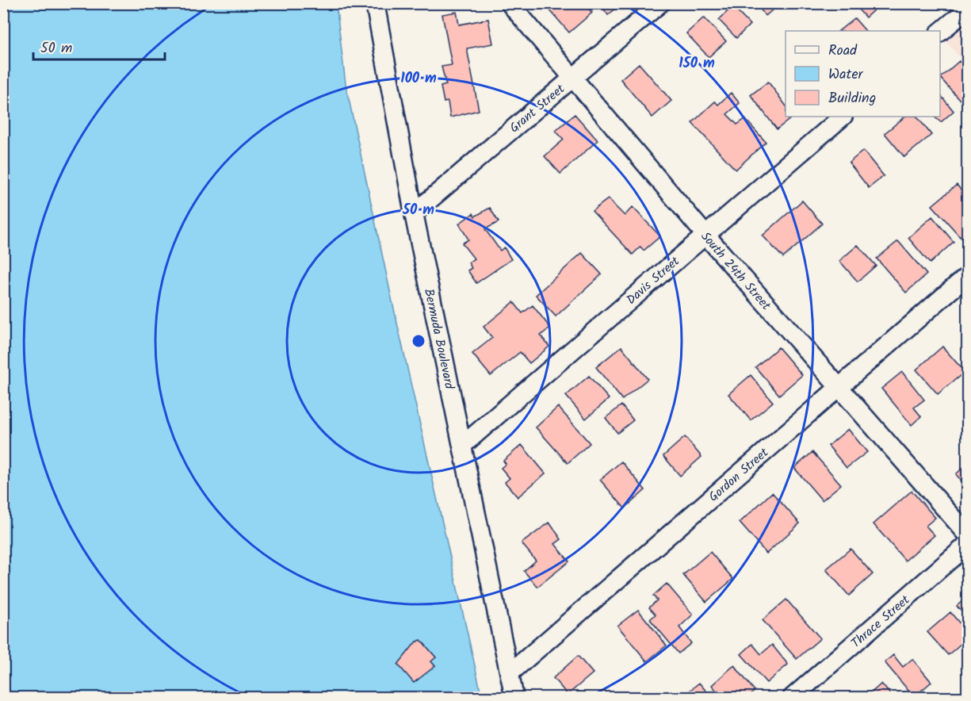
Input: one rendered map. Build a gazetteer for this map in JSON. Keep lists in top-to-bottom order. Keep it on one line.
{"streets":{"street":["Grant Street","South 24th Street","Davis Street","Bermuda Boulevard","Gordon Street","Thrace Street"]},"crossings":[["Grant Street","South 24th Street"],["Grant Street","Bermuda Boulevard"],["South 24th Street","Davis Street"],["South 24th Street","Gordon Street"],["Davis Street","Bermuda Boulevard"],["Bermuda Boulevard","Gordon Street"]],"legend":["Road","Water","Building"],"scale_bar":"50 m","rings":["150 m","100 m","50 m"]}
